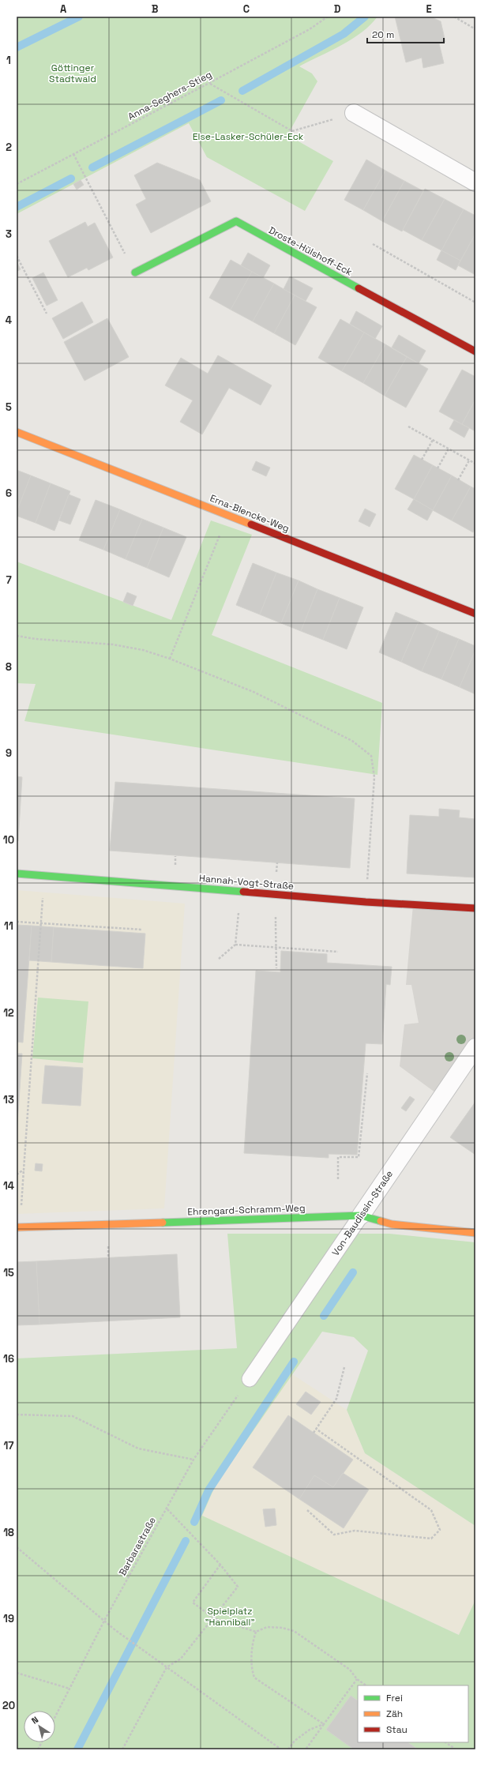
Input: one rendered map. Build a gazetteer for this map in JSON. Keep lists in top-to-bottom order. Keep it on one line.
{"streets":{"street":["Droste-Hülshoff-Eck","Erna-Blencke-Weg","Hannah-Vogt-Straße","Ehrengard-Schramm-Weg","Von-Baudissin-Straße"],"path":["Anna-Seghers-Stieg","Barbarastraße"]},"crossings":[["Ehrengard-Schramm-Weg","Von-Baudissin-Straße"],["Von-Baudissin-Straße","Barbarastraße"]],"parks":["Göttinger Stadtwald","Else-Lasker-Schüler-Eck","Spielplatz \"Hanniball\""],"legend":["Frei","Zäh","Stau"],"scale_bar":"20 m","north":"top left","grid":{"columns":["A","B","C","D","E"],"rows":["1","2","3","4","5","6","7","8","9","10","11","12","13","14","15","16","17","18","19","20"]}}
